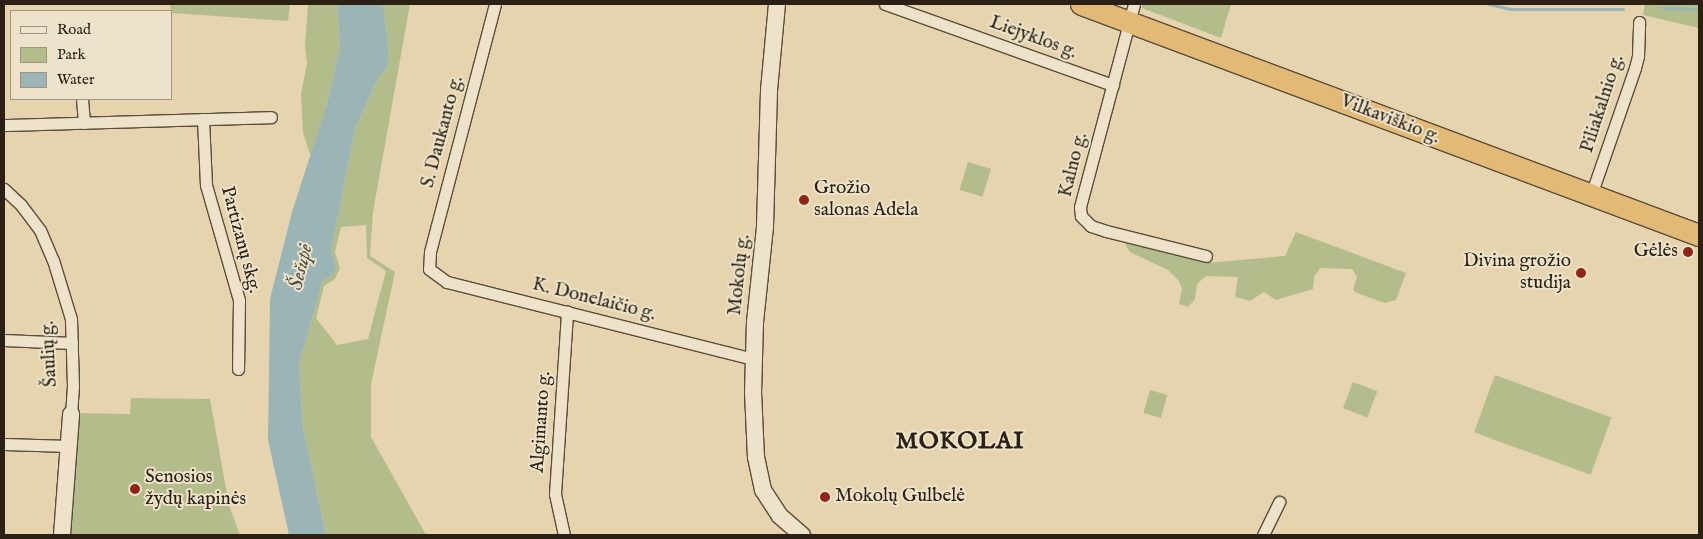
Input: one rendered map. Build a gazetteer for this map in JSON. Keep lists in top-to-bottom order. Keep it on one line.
{"streets":{"highway":["Vilkaviškio g."],"main road":["Mokolų g.","Šaulių g."],"street":["Liejyklos g.","Piliakalnio g.","S. Daukanto g.","Kalno g.","Partizanų skg.","K. Donelaičio g.","Algimanto g."]},"crossings":[["Liejyklos g.","Kalno g."],["Piliakalnio g.","Vilkaviškio g."],["Vilkaviškio g.","Kalno g."],["S. Daukanto g.","K. Donelaičio g."],["Mokolų g.","K. Donelaičio g."],["K. Donelaičio g.","Algimanto g."]],"districts":["MOKOLAI"],"water":["Šešupė"],"places":["Grožio salonas Adela","Gėlės","Divina grožio studija","Senosios žydų kapinės","Mokolų Gulbelė"],"legend":["Road","Park","Water"]}
